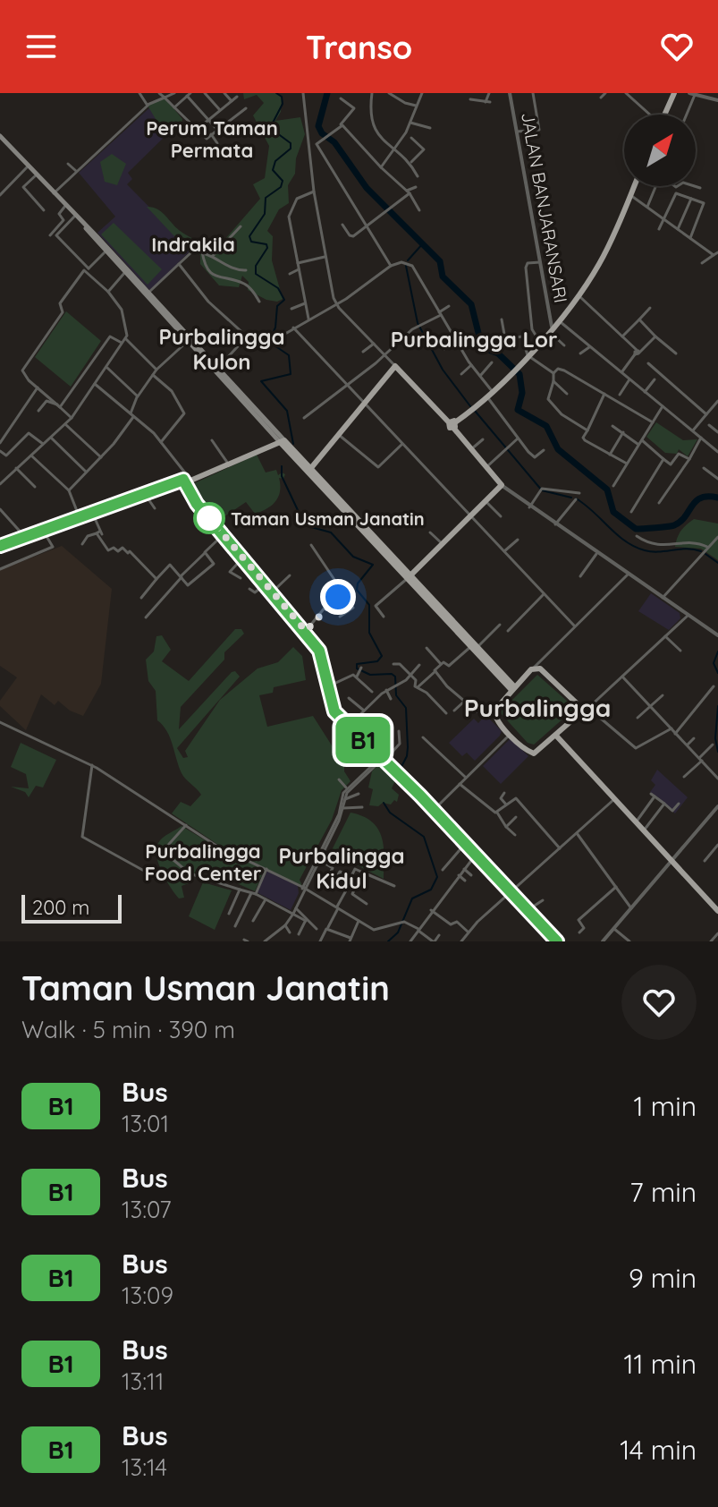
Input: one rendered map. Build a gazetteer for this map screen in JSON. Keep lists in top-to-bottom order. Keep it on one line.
{"streets":{"street":["JALAN BANJARANSARI"]},"districts":["Perum Taman Permata","Indrakila","Purbalingga Kulon","Purbalingga Lor","Purbalingga","Purbalingga Food Center","Purbalingga Kidul"],"places":["Taman Usman Janatin"],"lines":["bus line B1"],"scale_bar":"200 m","north":"top right","page":{"header":"Transo","on_map":"B1","scale":"200 m","heading":["Taman Usman Janatin","Walk · 5 min · 390 m"],"list":[{"mark":"B1","name":"Bus","note":"13:01","value":"1 min"},{"mark":"B1","name":"Bus","note":"13:07","value":"7 min"},{"mark":"B1","name":"Bus","note":"13:09","value":"9 min"},{"mark":"B1","name":"Bus","note":"13:11","value":"11 min"},{"mark":"B1","name":"Bus","note":"13:14","value":"14 min"}]}}
